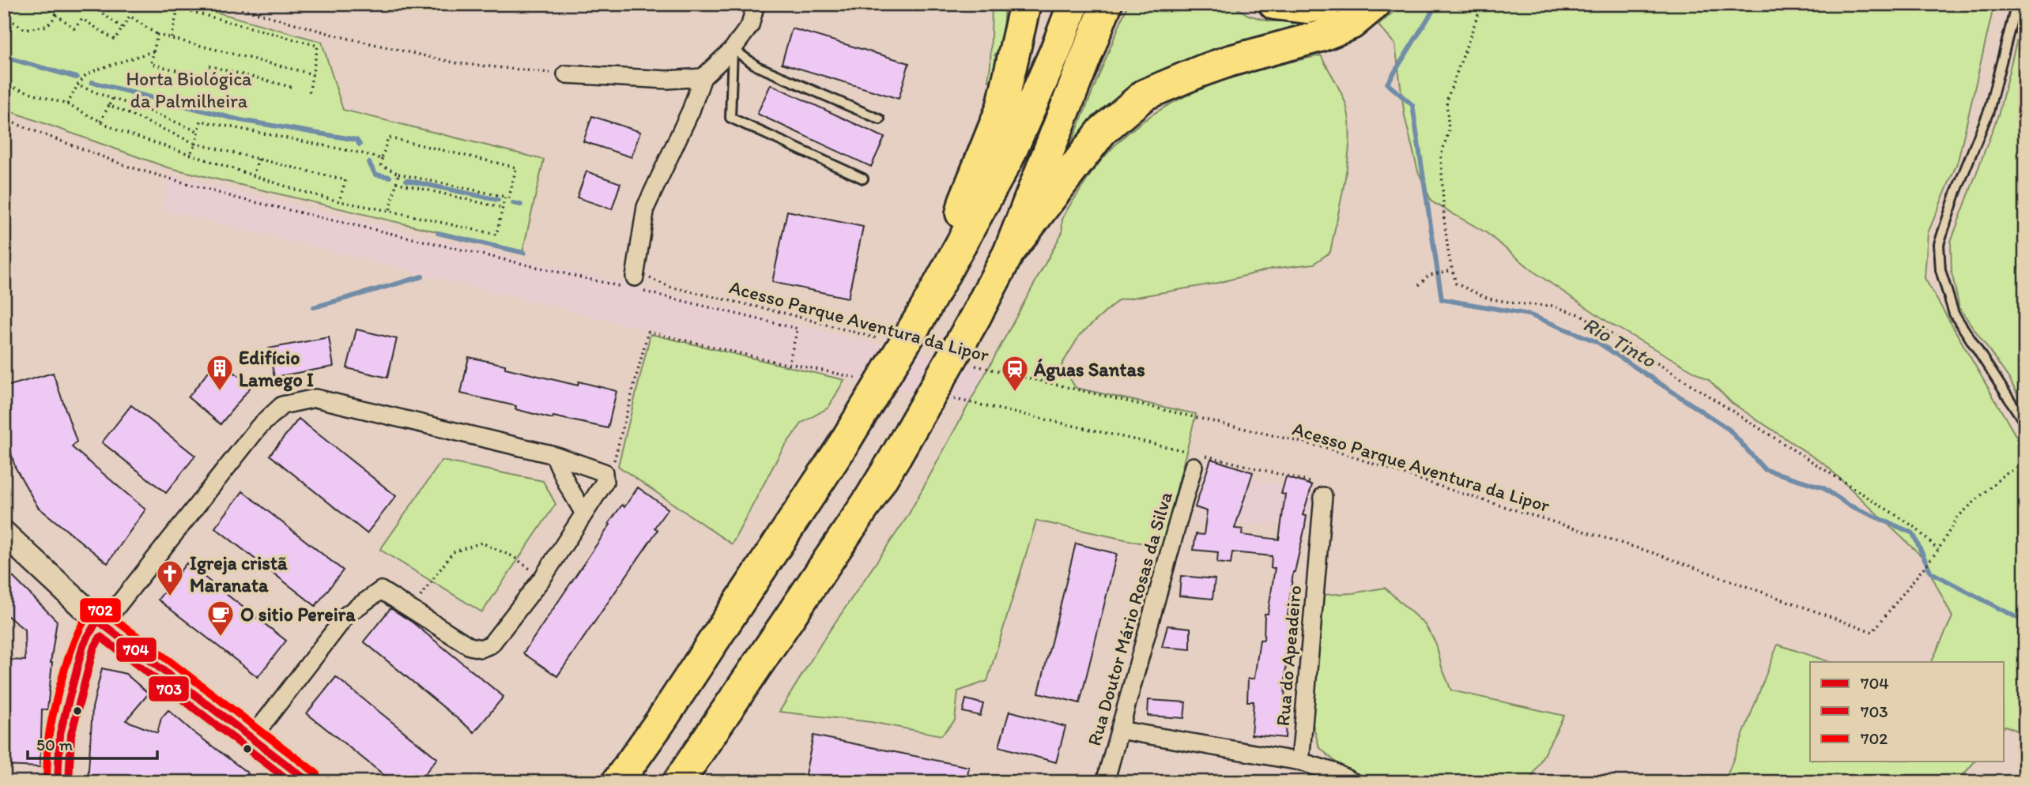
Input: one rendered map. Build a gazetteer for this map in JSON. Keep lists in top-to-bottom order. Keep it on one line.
{"streets":{"street":["Rua Doutor Mário Rosas da Silva","Rua do Apeadeiro"],"path":["Acesso Parque Aventura da Lipor"]},"water":["Rio Tinto"],"parks":["Horta Biológica da Palmilheira"],"places":{"building":["Edifício Lamego I"],"station":["Águas Santas"],"church":["Igreja cristã Maranata"],"cafe":["O sitio Pereira"]},"lines":["transit line 702","transit line 704","transit line 703"],"legend":["704","703","702"],"scale_bar":"50 m"}
